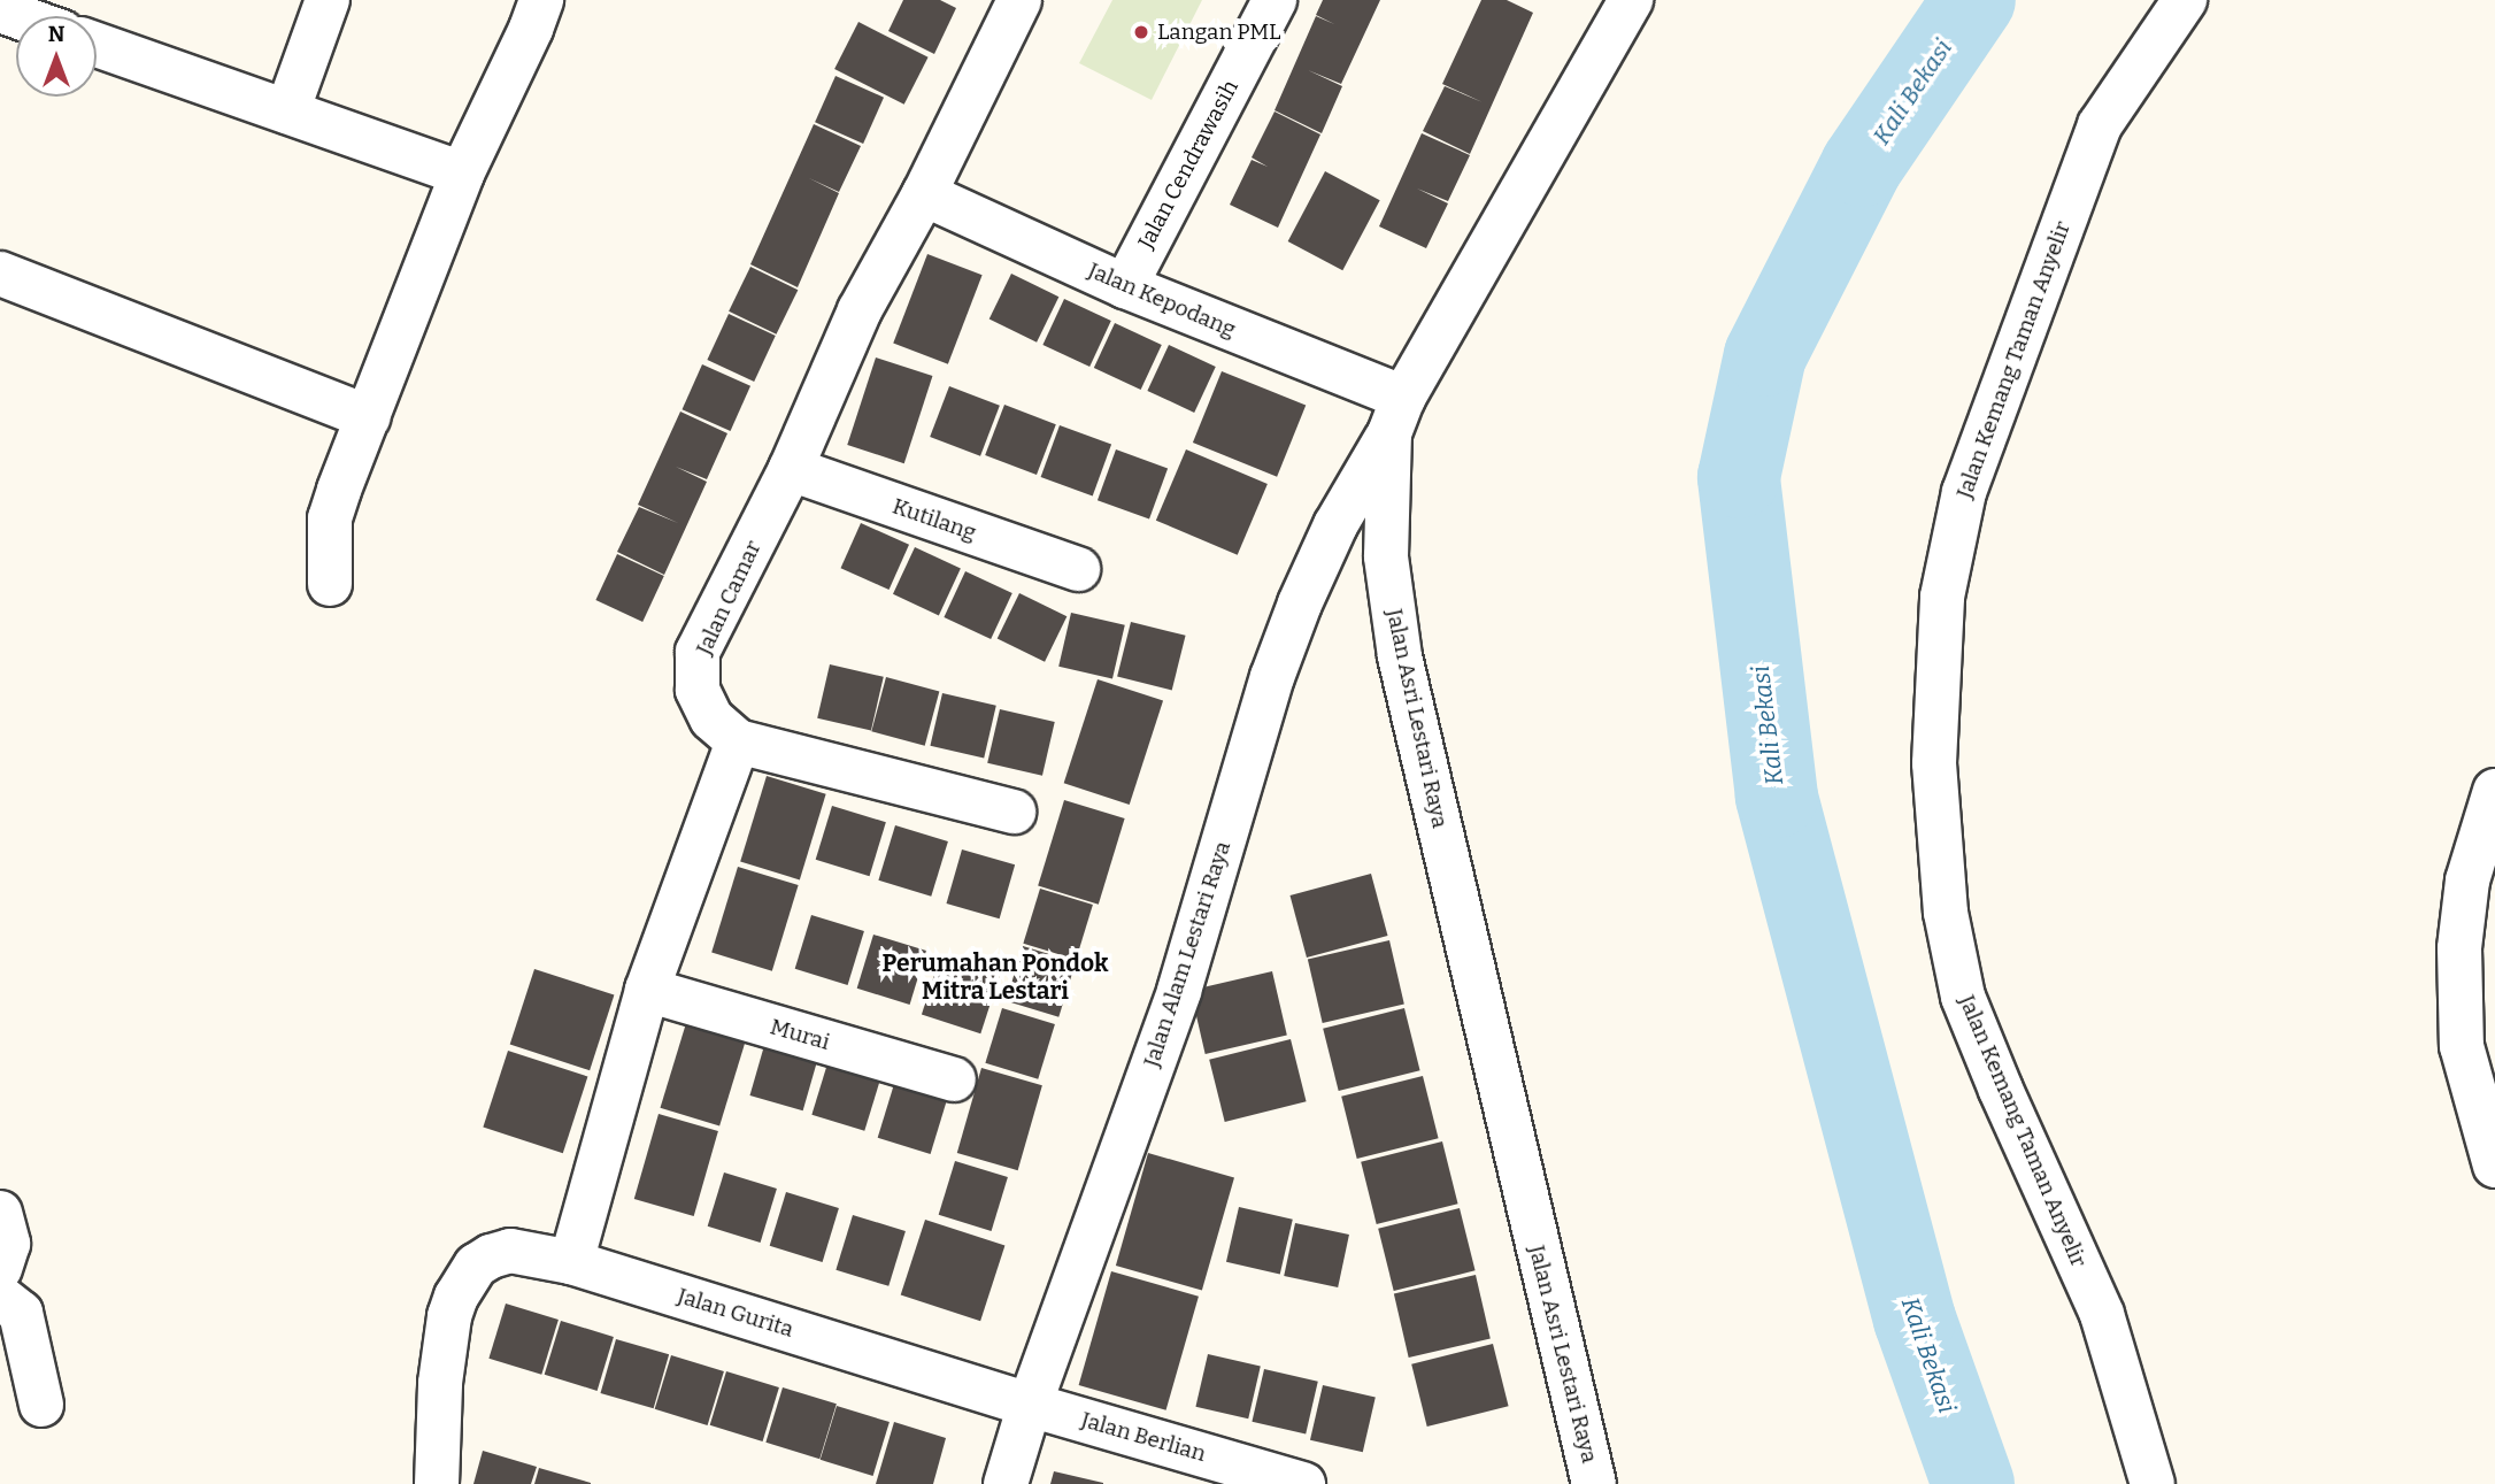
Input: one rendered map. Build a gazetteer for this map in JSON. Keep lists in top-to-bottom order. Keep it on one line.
{"streets":{"street":["Jalan Cendrawasih","Jalan Kepodang","Jalan Kemang Taman Anyelir","Kutilang","Jalan Camar","Jalan Asri Lestari Raya","Jalan Alam Lestari Raya","Murai","Jalan Gurita","Jalan Berlian"]},"crossings":[["Jalan Cendrawasih","Jalan Kepodang"],["Jalan Kepodang","Jalan Camar"],["Jalan Kepodang","Jalan Asri Lestari Raya"],["Jalan Kepodang","Jalan Alam Lestari Raya"],["Kutilang","Jalan Camar"],["Jalan Asri Lestari Raya","Jalan Alam Lestari Raya"],["Jalan Alam Lestari Raya","Jalan Gurita"],["Jalan Alam Lestari Raya","Jalan Berlian"],["Jalan Gurita","Jalan Berlian"]],"districts":["Perumahan Pondok Mitra Lestari"],"water":["Kali Bekasi"],"places":["Langan PML"],"north":"top"}
